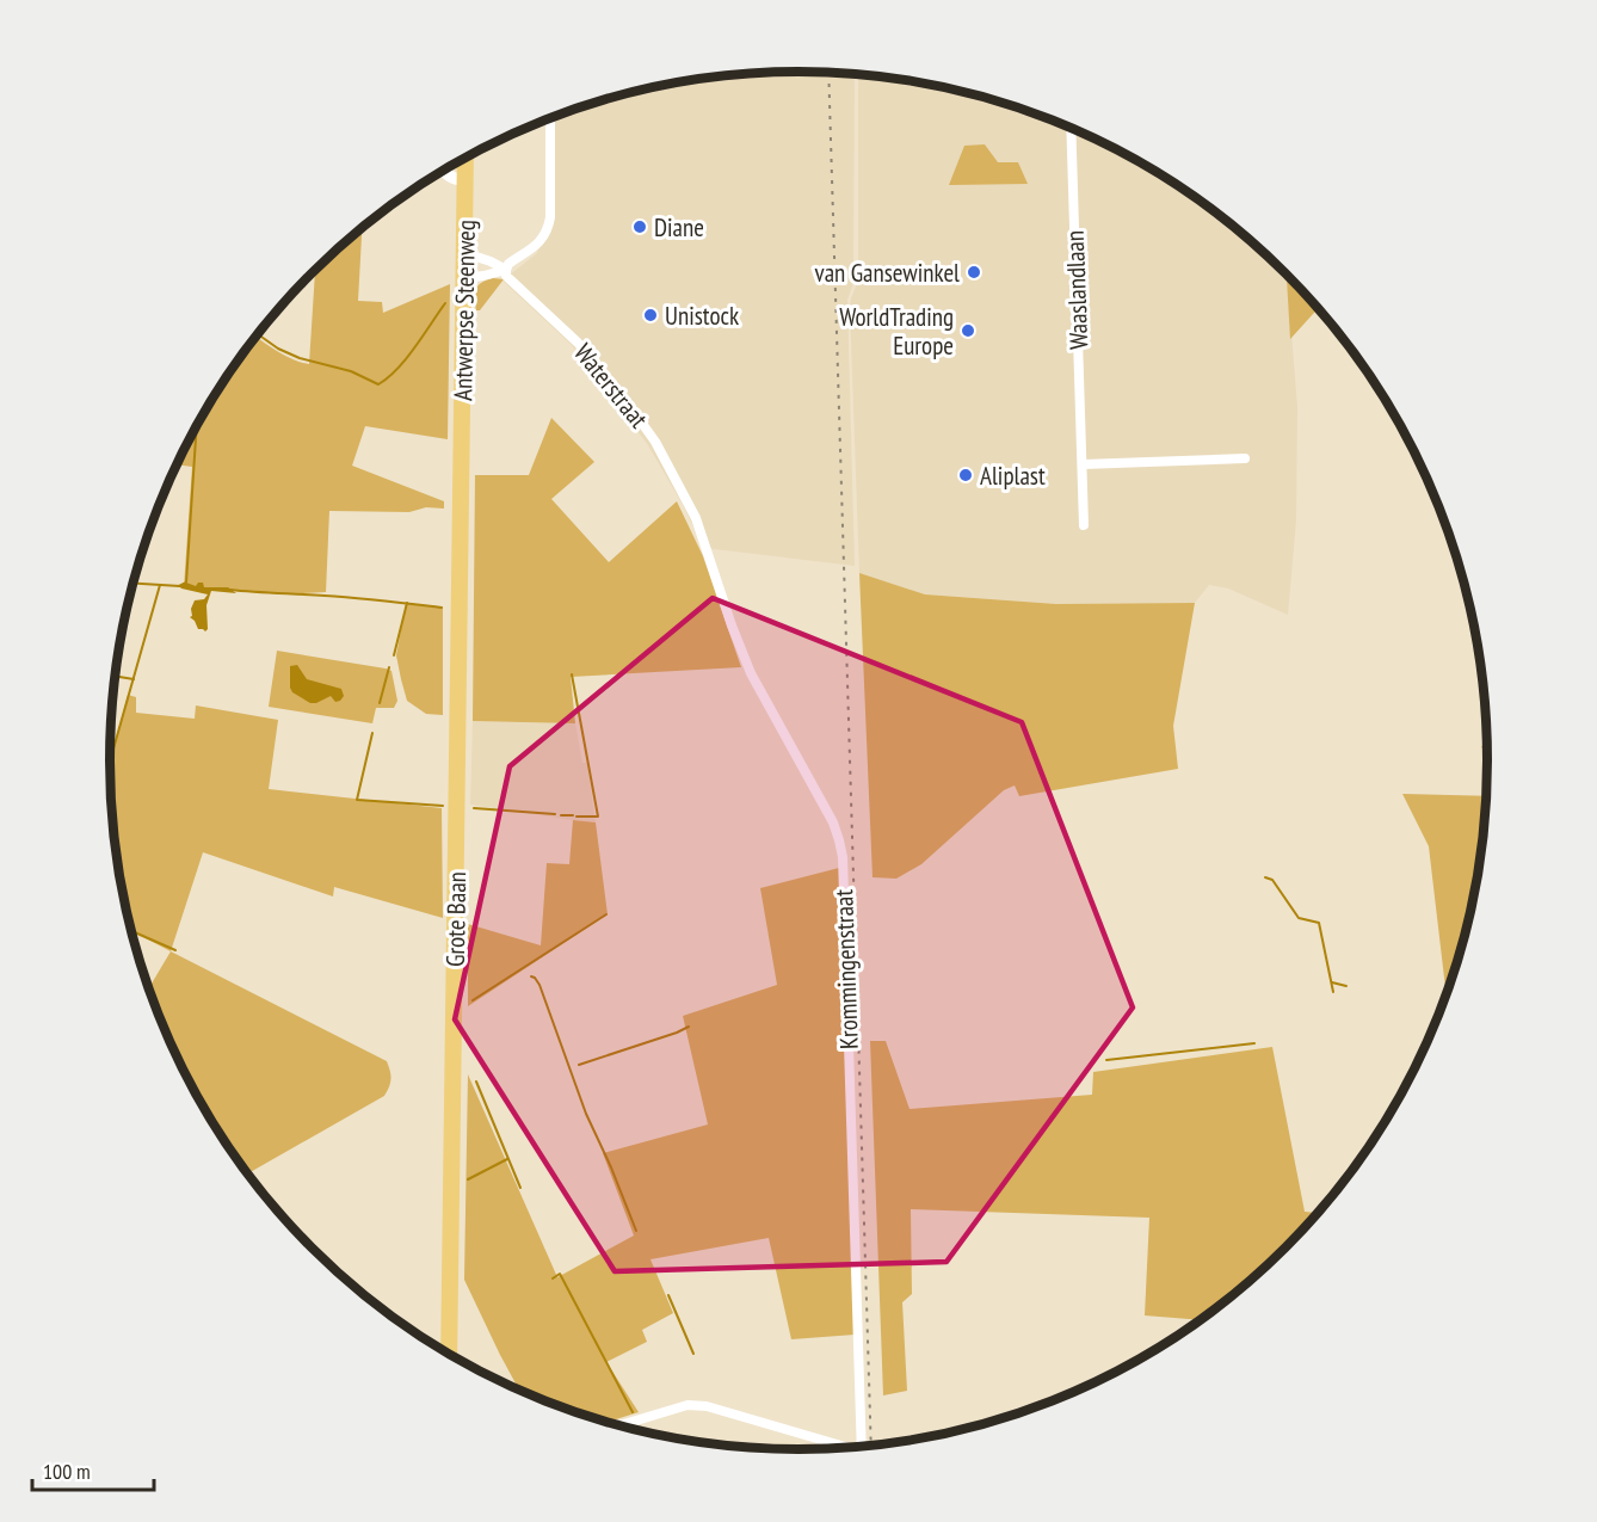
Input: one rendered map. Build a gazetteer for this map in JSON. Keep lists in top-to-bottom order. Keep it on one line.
{"streets":{"main road":["Antwerpse Steenweg","Grote Baan"],"street":["Waaslandlaan","Waterstraat","Krommingenstraat"]},"crossings":[["Antwerpse Steenweg","Grote Baan"],["Waterstraat","Krommingenstraat"]],"places":["Diane","van Gansewinkel","Unistock","WorldTrading Europe","Aliplast"],"scale_bar":"100 m"}
